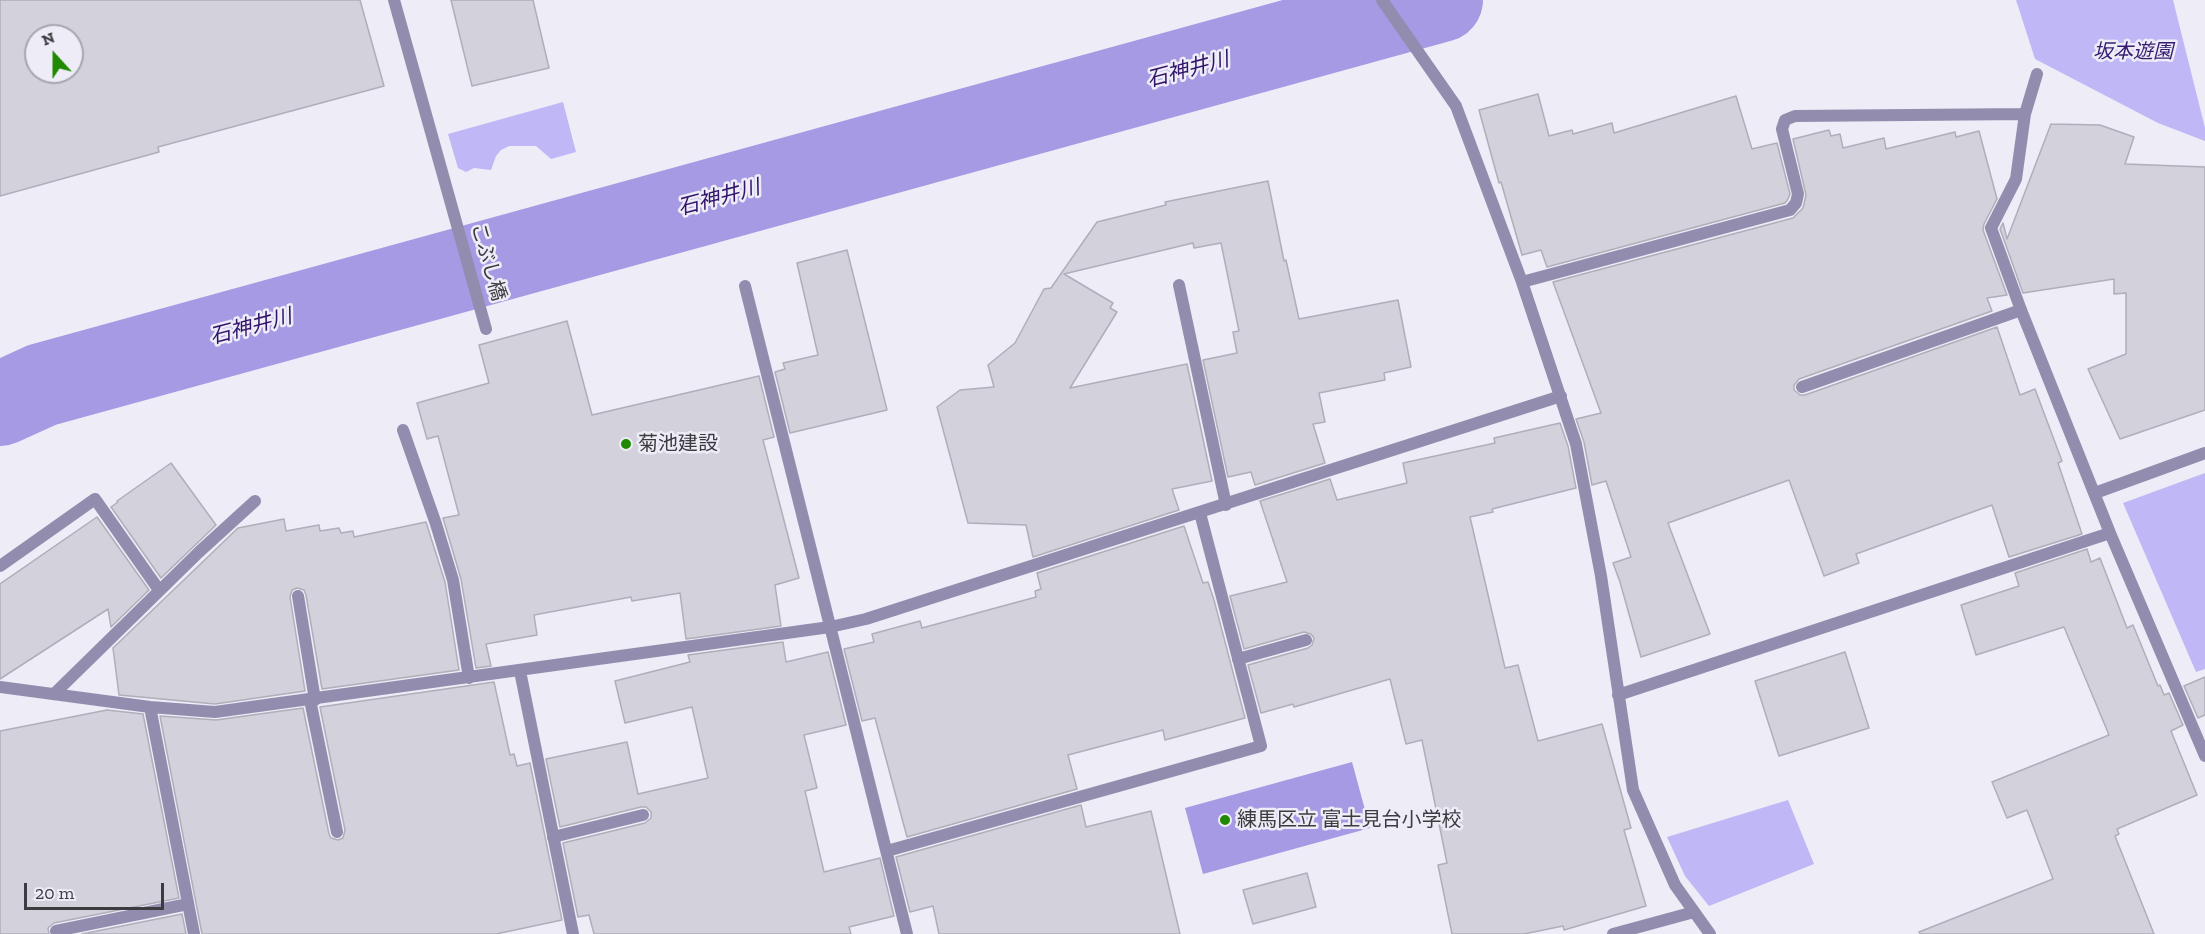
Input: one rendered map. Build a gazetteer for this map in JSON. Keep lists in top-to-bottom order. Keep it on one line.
{"streets":{"street":["こぶし橋"]},"water":["石神井川"],"parks":["坂本遊園"],"places":["菊池建設","練馬区立 富士見台小学校"],"scale_bar":"20 m","north":"top"}
